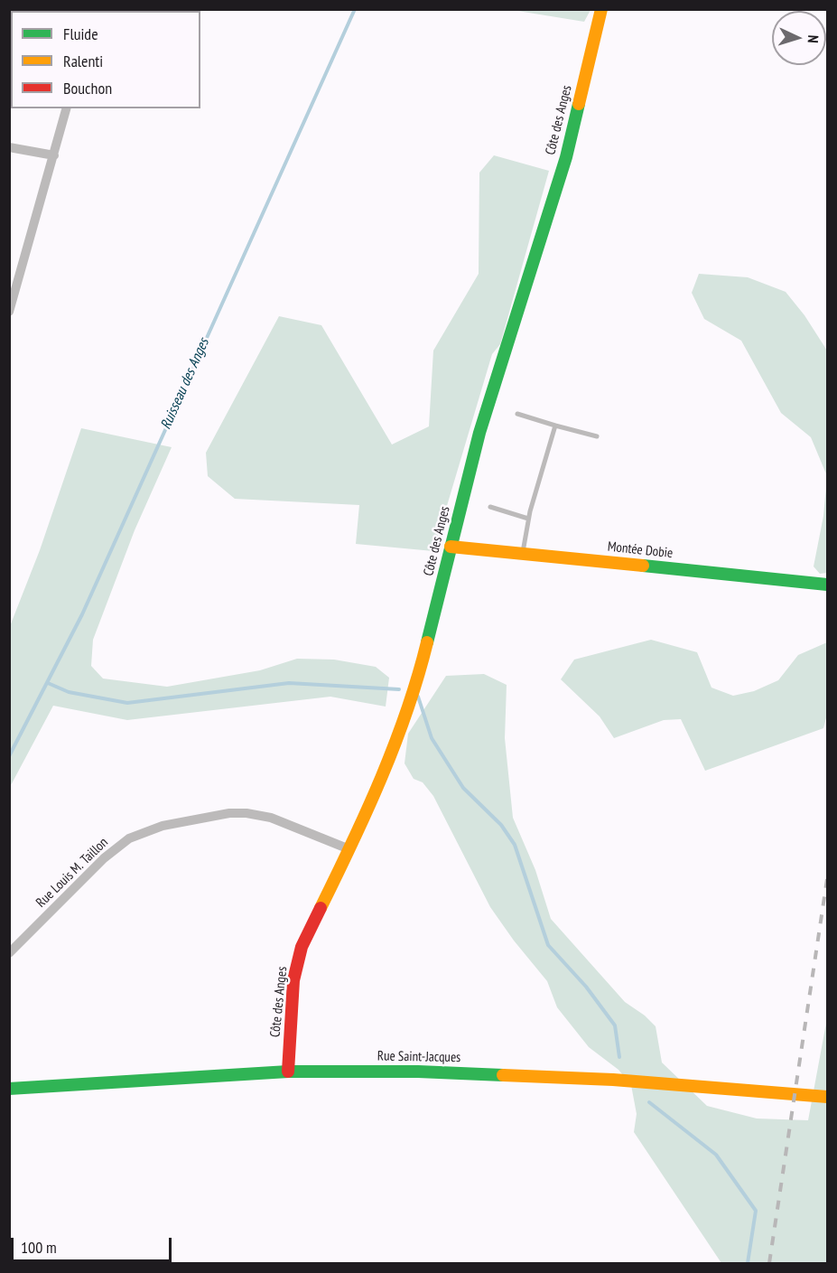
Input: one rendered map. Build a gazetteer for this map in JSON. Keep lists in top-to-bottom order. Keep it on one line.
{"streets":{"street":["Côte des Anges","Montée Dobie","Rue Louis M. Taillon","Rue Saint-Jacques"]},"crossings":[["Côte des Anges","Montée Dobie"],["Côte des Anges","Rue Louis M. Taillon"],["Côte des Anges","Rue Saint-Jacques"]],"water":["Ruisseau des Anges"],"legend":["Fluide","Ralenti","Bouchon"],"scale_bar":"100 m","north":"right"}
